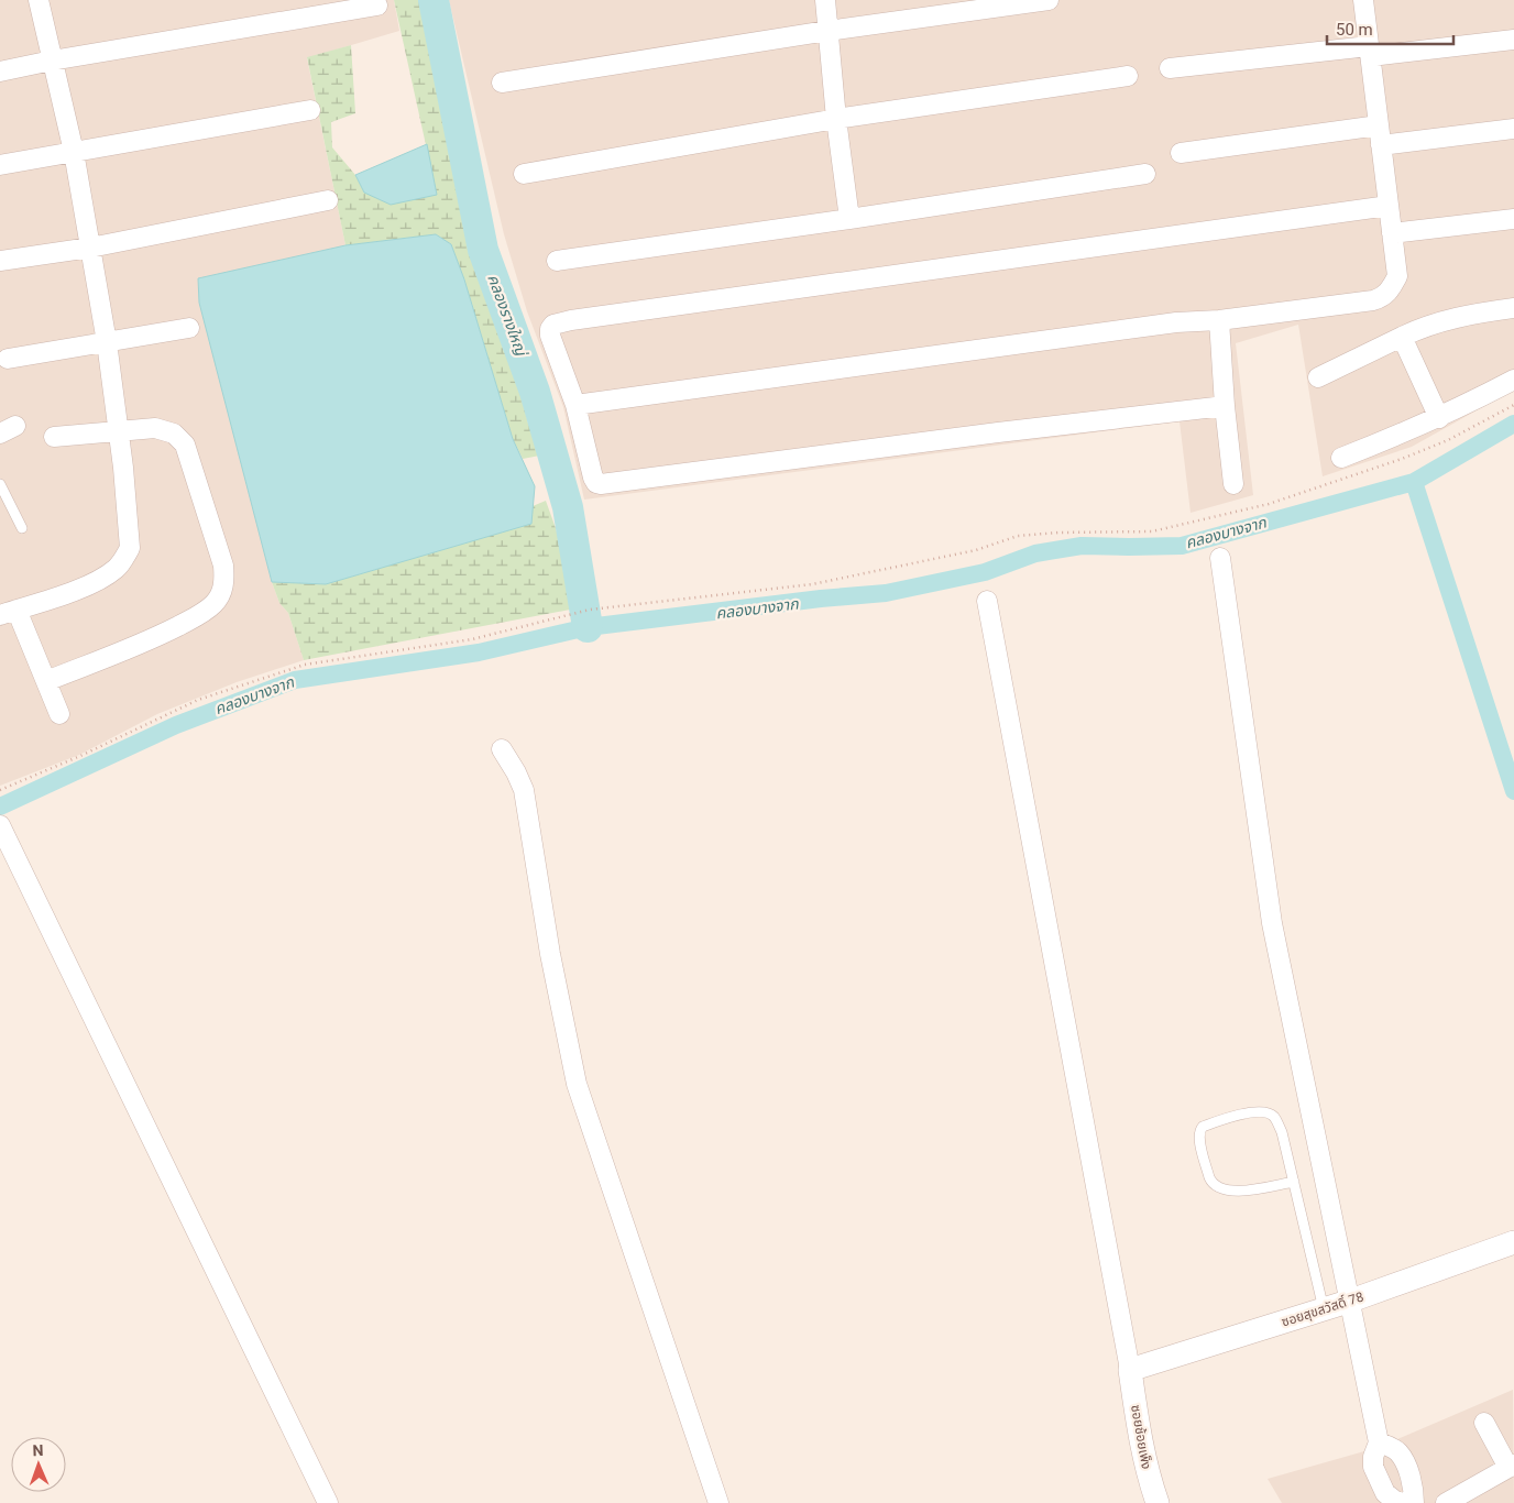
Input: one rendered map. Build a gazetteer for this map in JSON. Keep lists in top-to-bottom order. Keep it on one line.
{"streets":{"street":["ซอยสุขสวัสดิ์ 78","ซอยช้อยเพ็ง"]},"crossings":[["ซอยสุขสวัสดิ์ 78","ซอยช้อยเพ็ง"]],"water":["คลองรางใหญ่","คลองบางจาก"],"scale_bar":"50 m","north":"top"}
